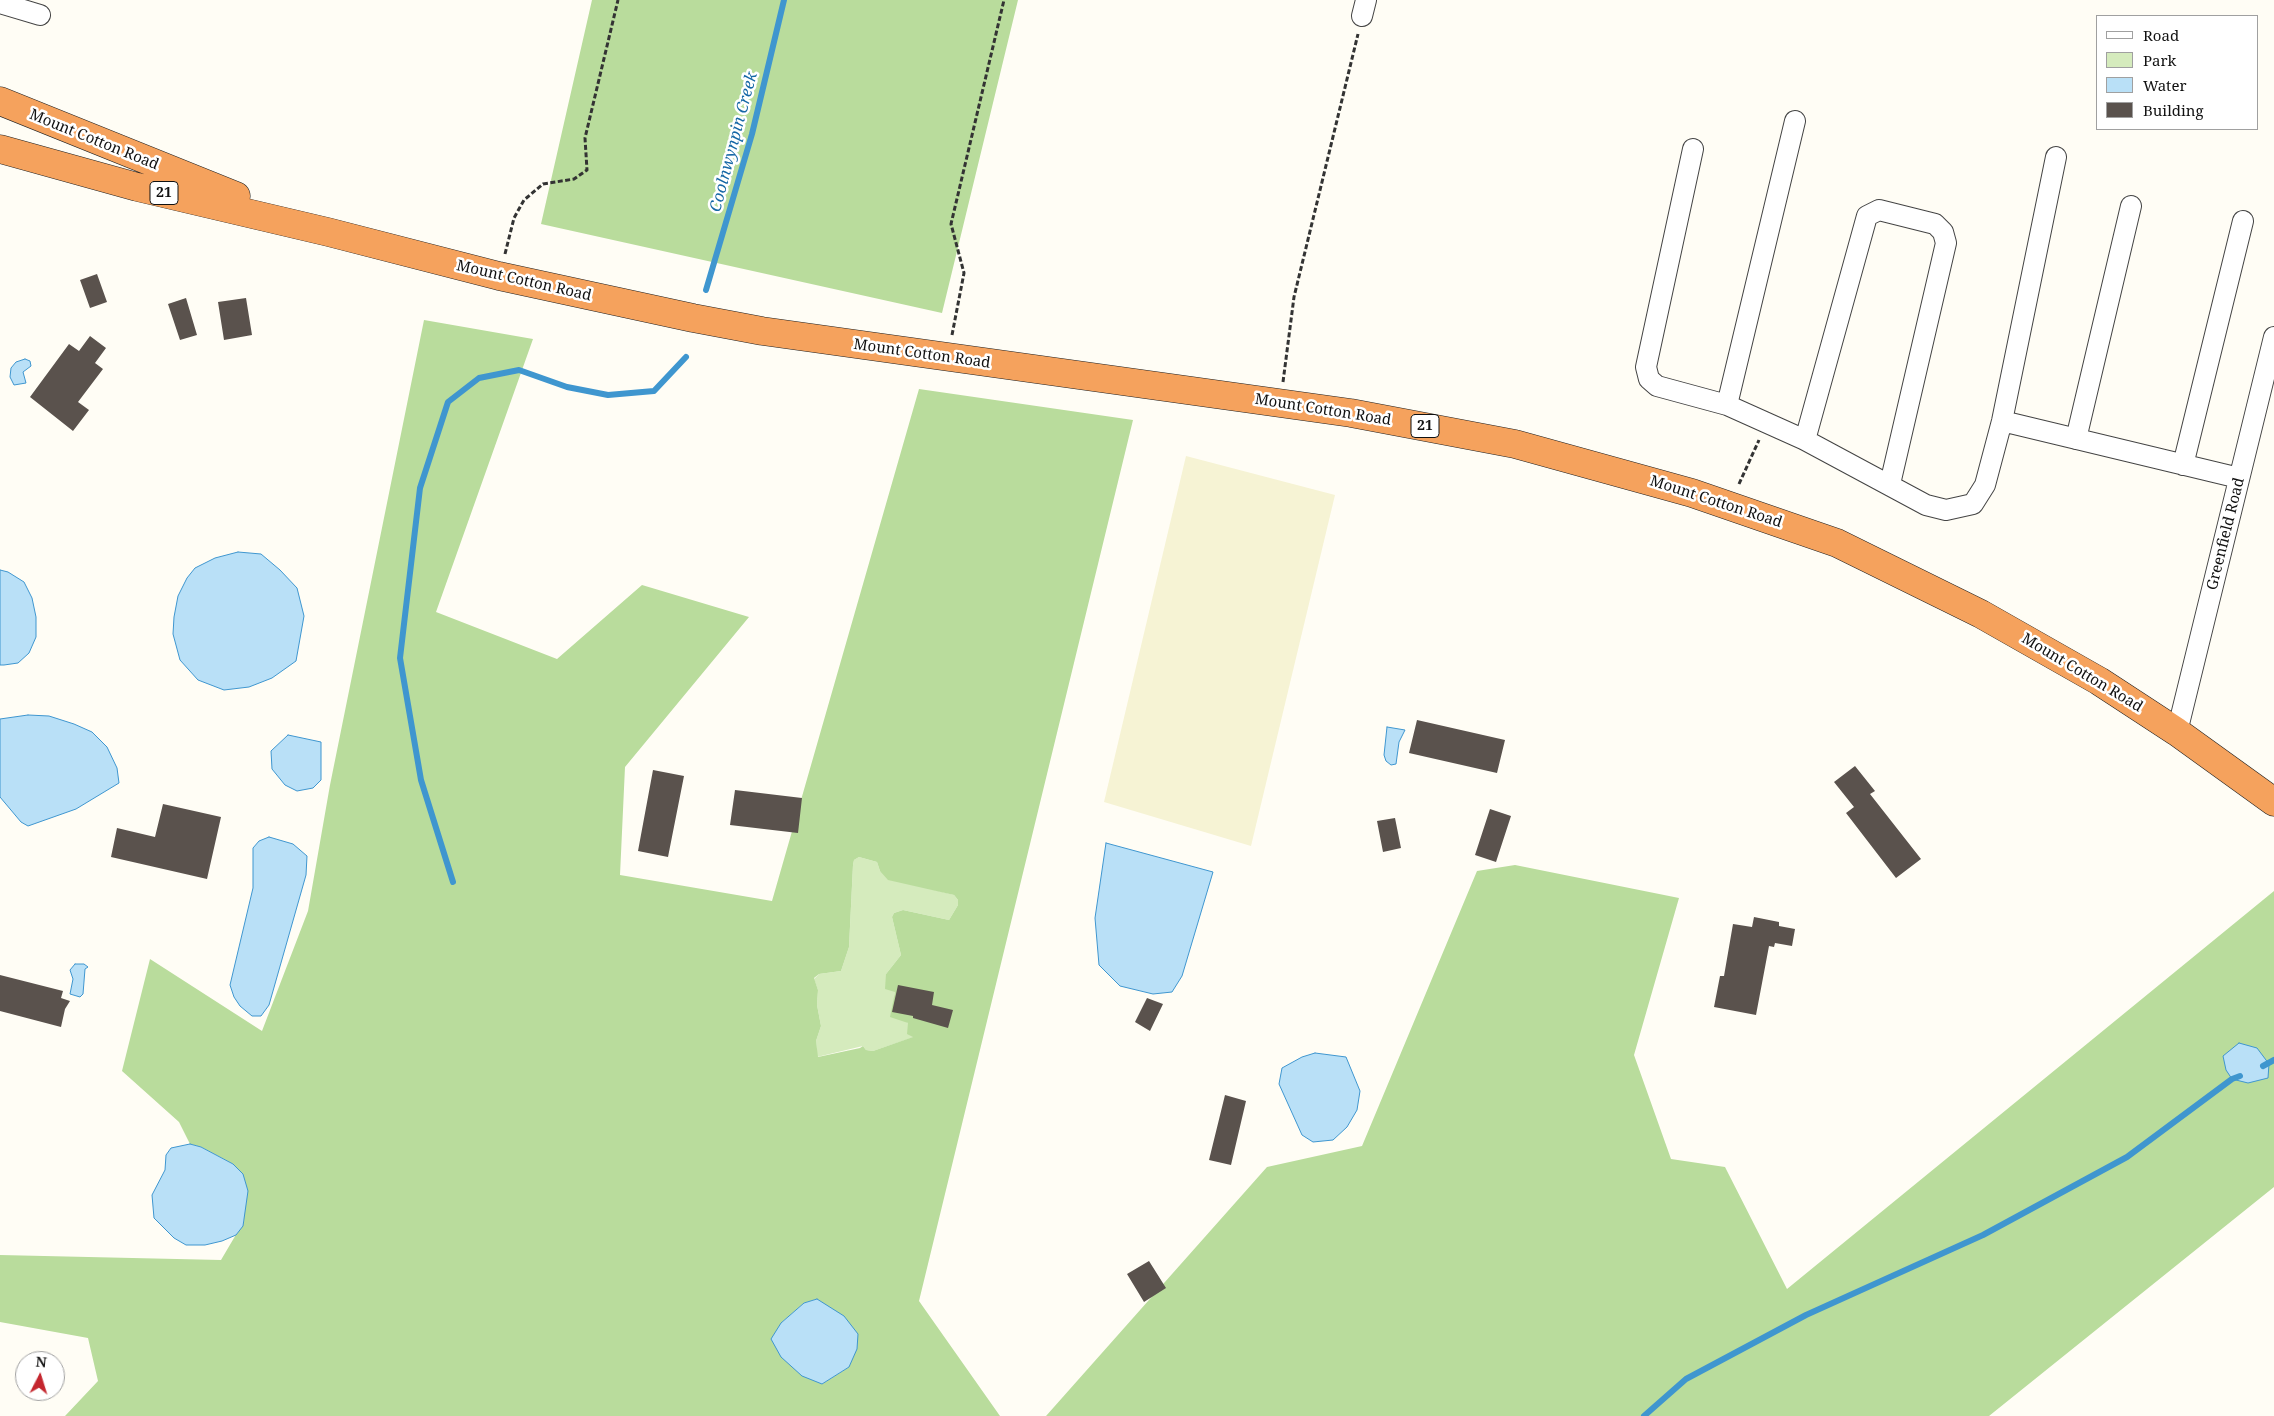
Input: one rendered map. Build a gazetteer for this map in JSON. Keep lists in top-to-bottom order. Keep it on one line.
{"streets":{"highway":["Mount Cotton Road","21"],"street":["Greenfield Road"]},"crossings":[["Mount Cotton Road","Greenfield Road"]],"water":["Coolnwynpin Creek"],"legend":["Road","Park","Water","Building"],"north":"top"}
